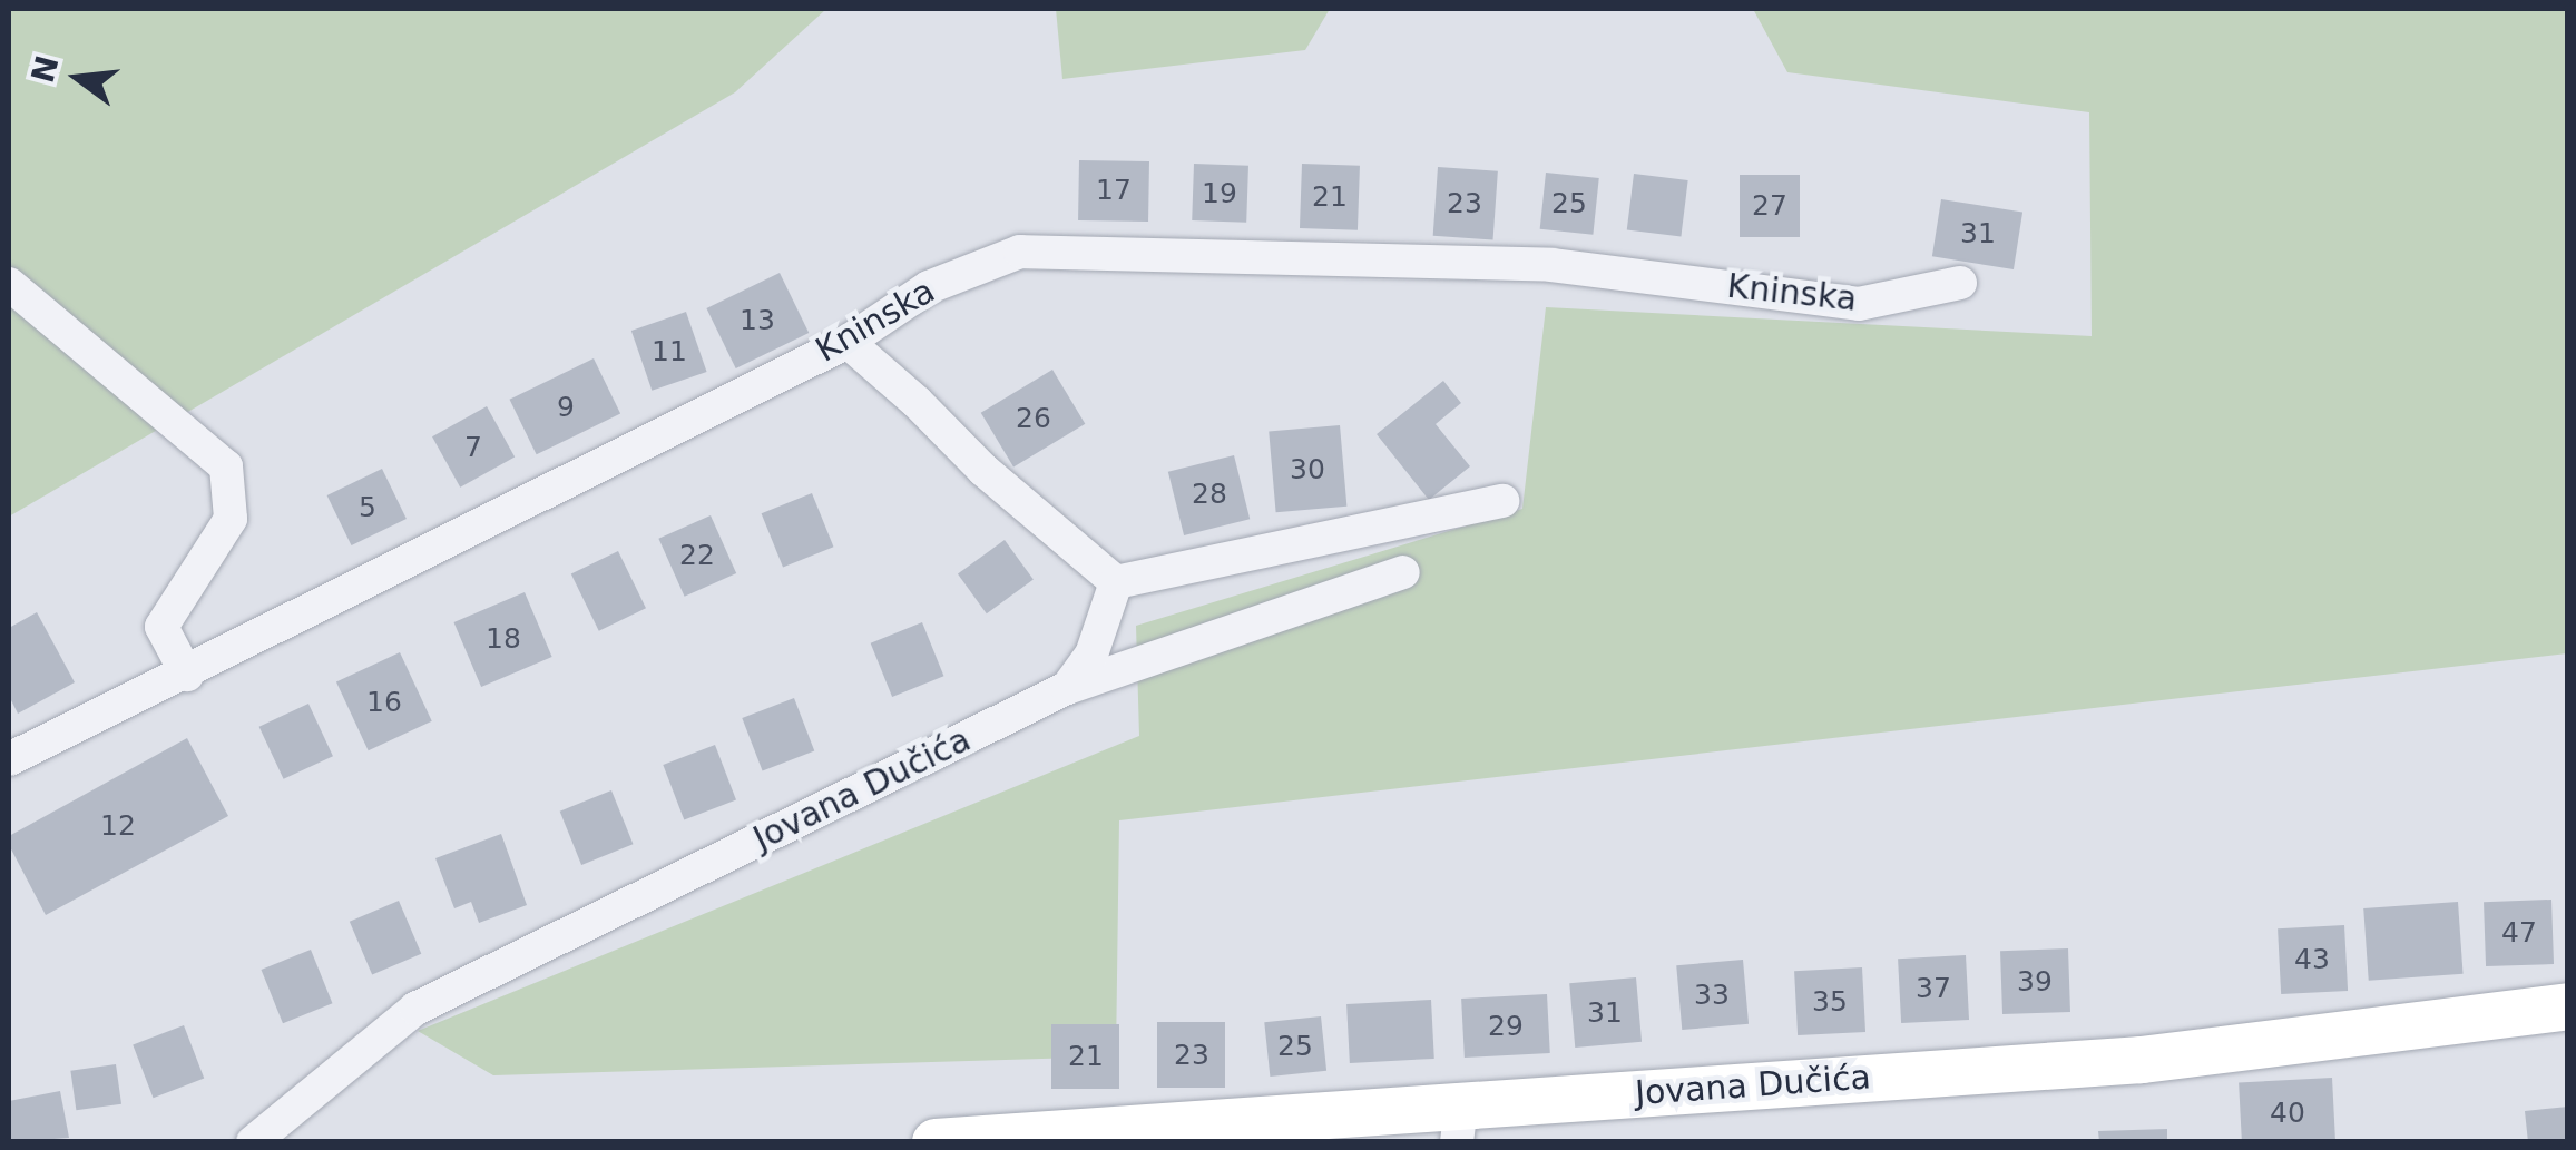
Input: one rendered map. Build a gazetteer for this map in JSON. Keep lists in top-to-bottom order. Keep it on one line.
{"streets":{"main road":["Jovana Dučića"],"street":["Kninska"]},"house_numbers":["17","19","21","23","25","27","31","13","11","9","26","7","30","28","5","22","18","16","12","47","43","39","37","33","35","31","29","25","23","21","40"],"north":"left"}
